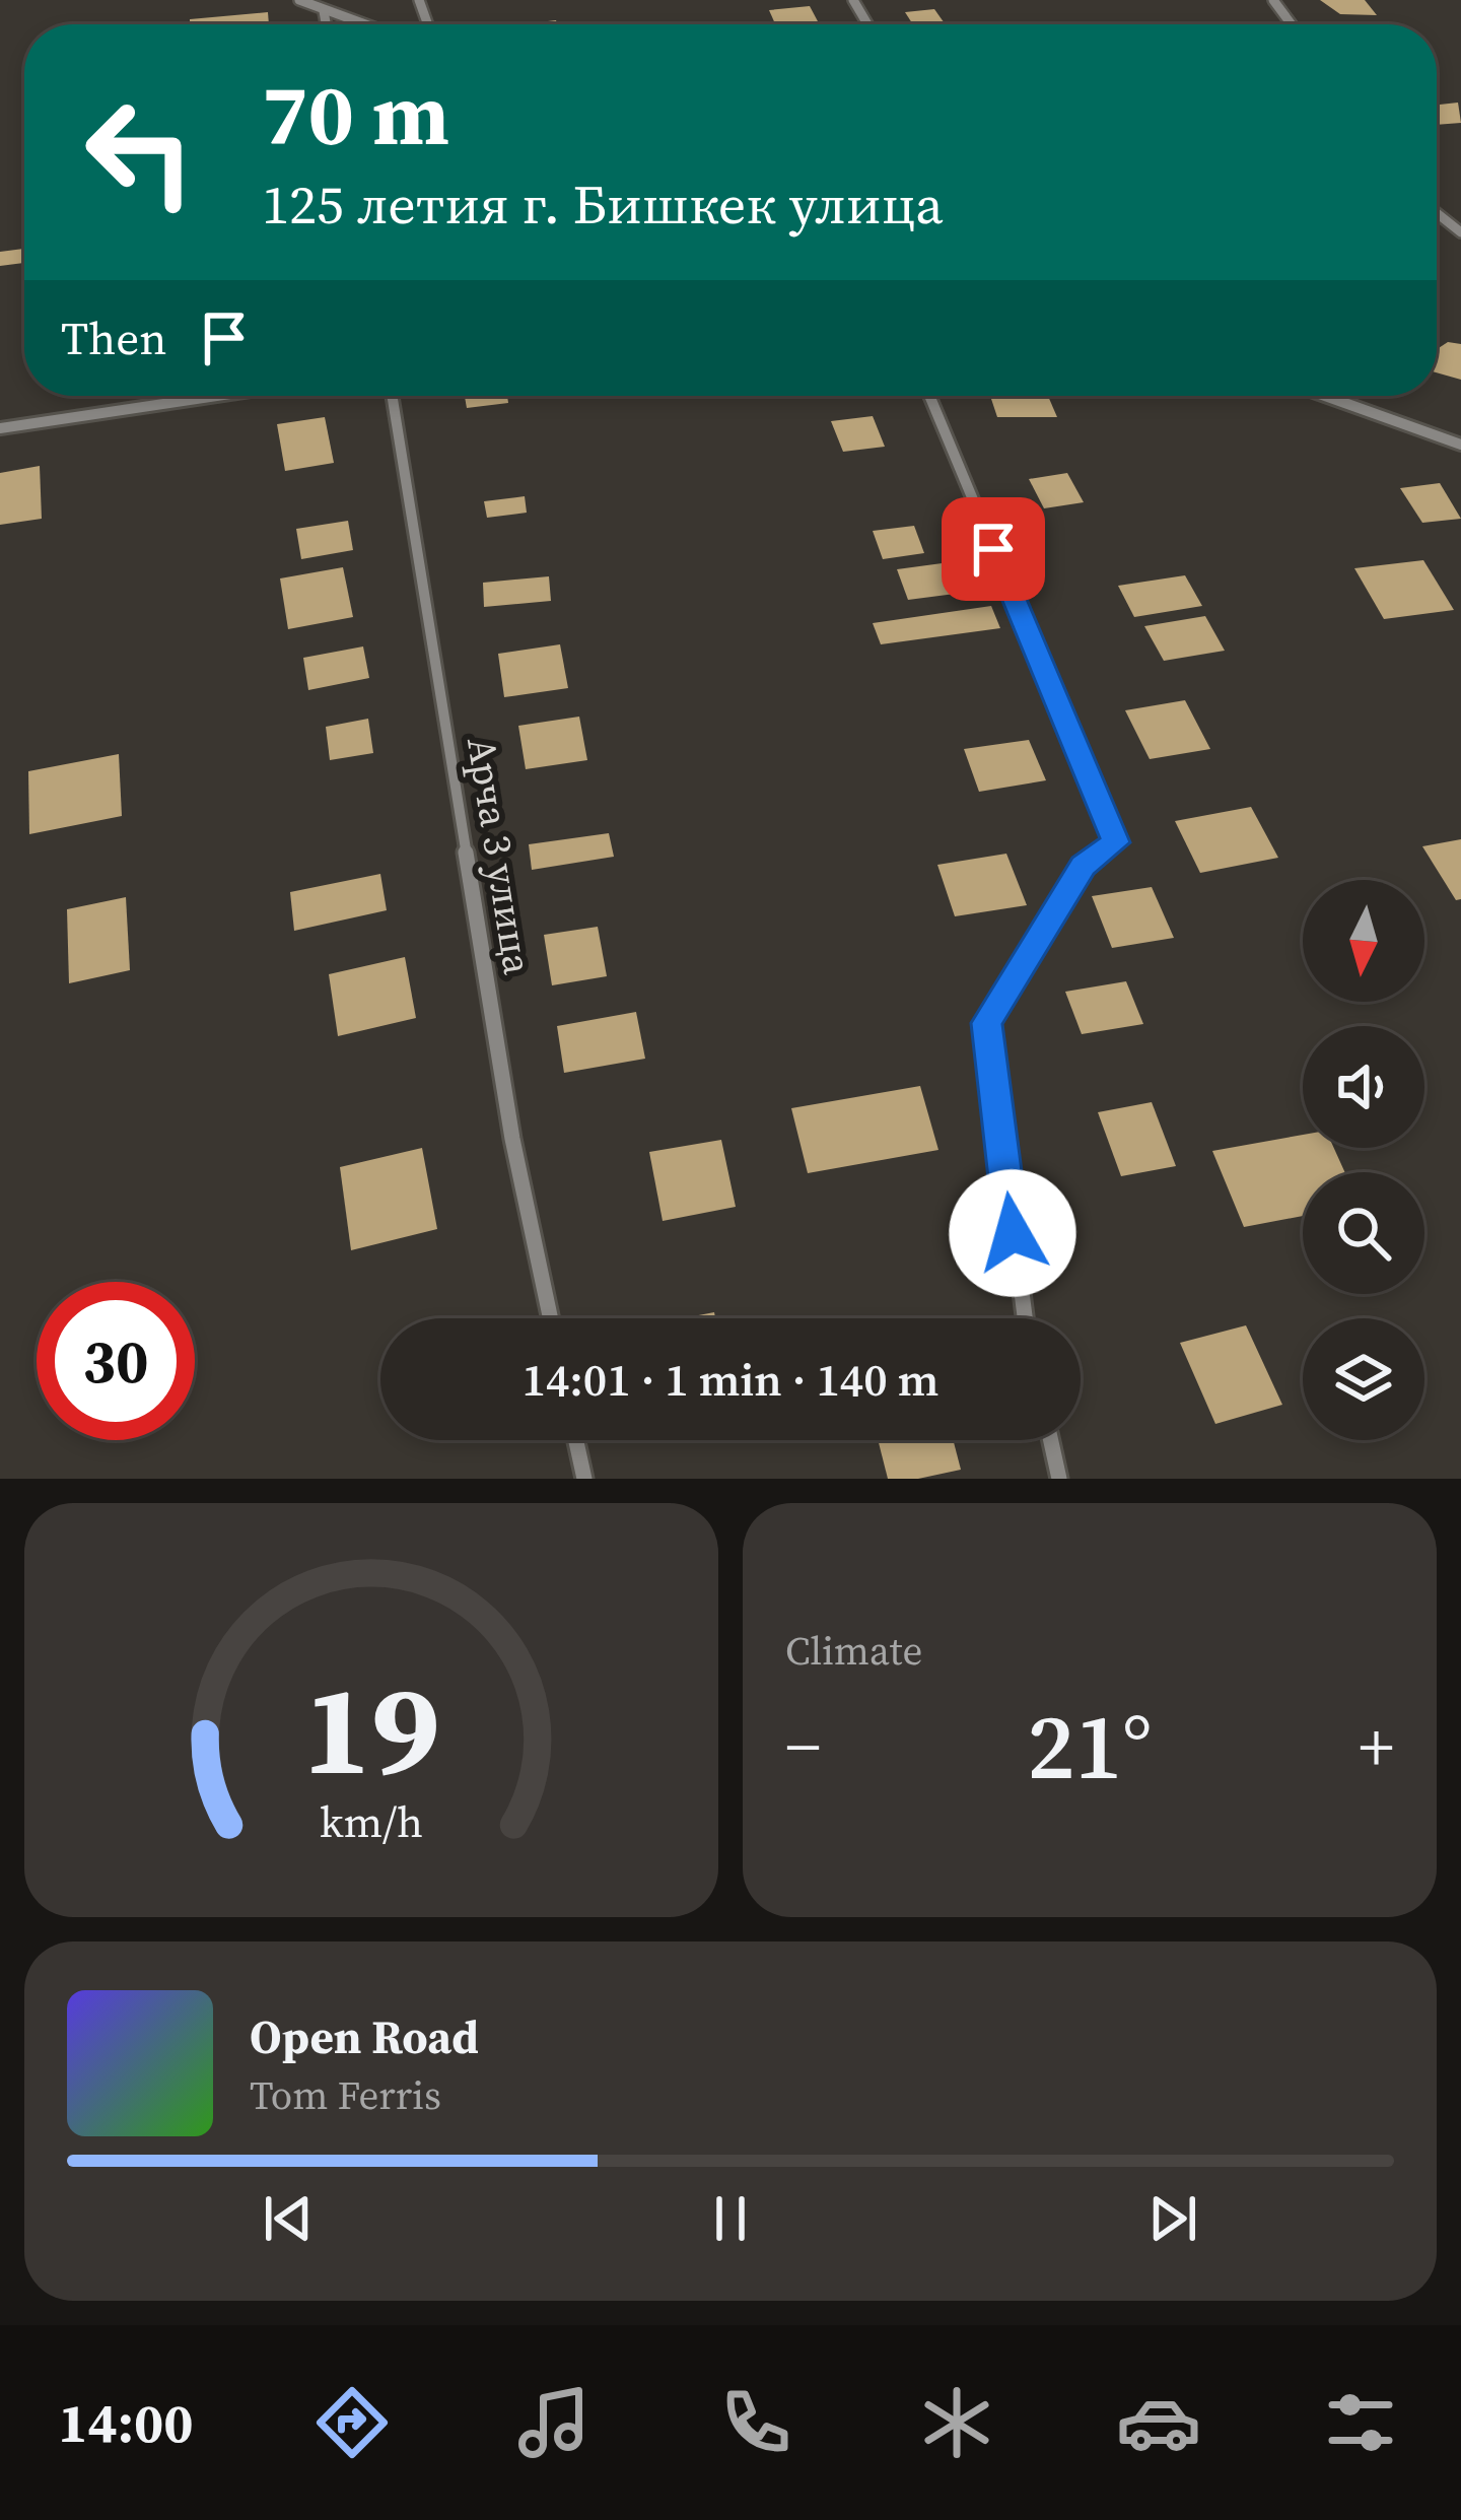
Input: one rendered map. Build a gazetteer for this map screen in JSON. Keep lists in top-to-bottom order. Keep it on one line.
{"streets":{"street":["Арча 3 улица"]},"north":"bottom","page":{"turn":["70 m","125 летия г. Бишкек улица"],"then":"Then","limit":"30","trip":"14:01 · 1 min · 140 m","tile":"Climate","heat":["−","21°","+"],"song":["Open Road","Tom Ferris"],"tabs":"14:00","gauge":["19","km/h"]}}
